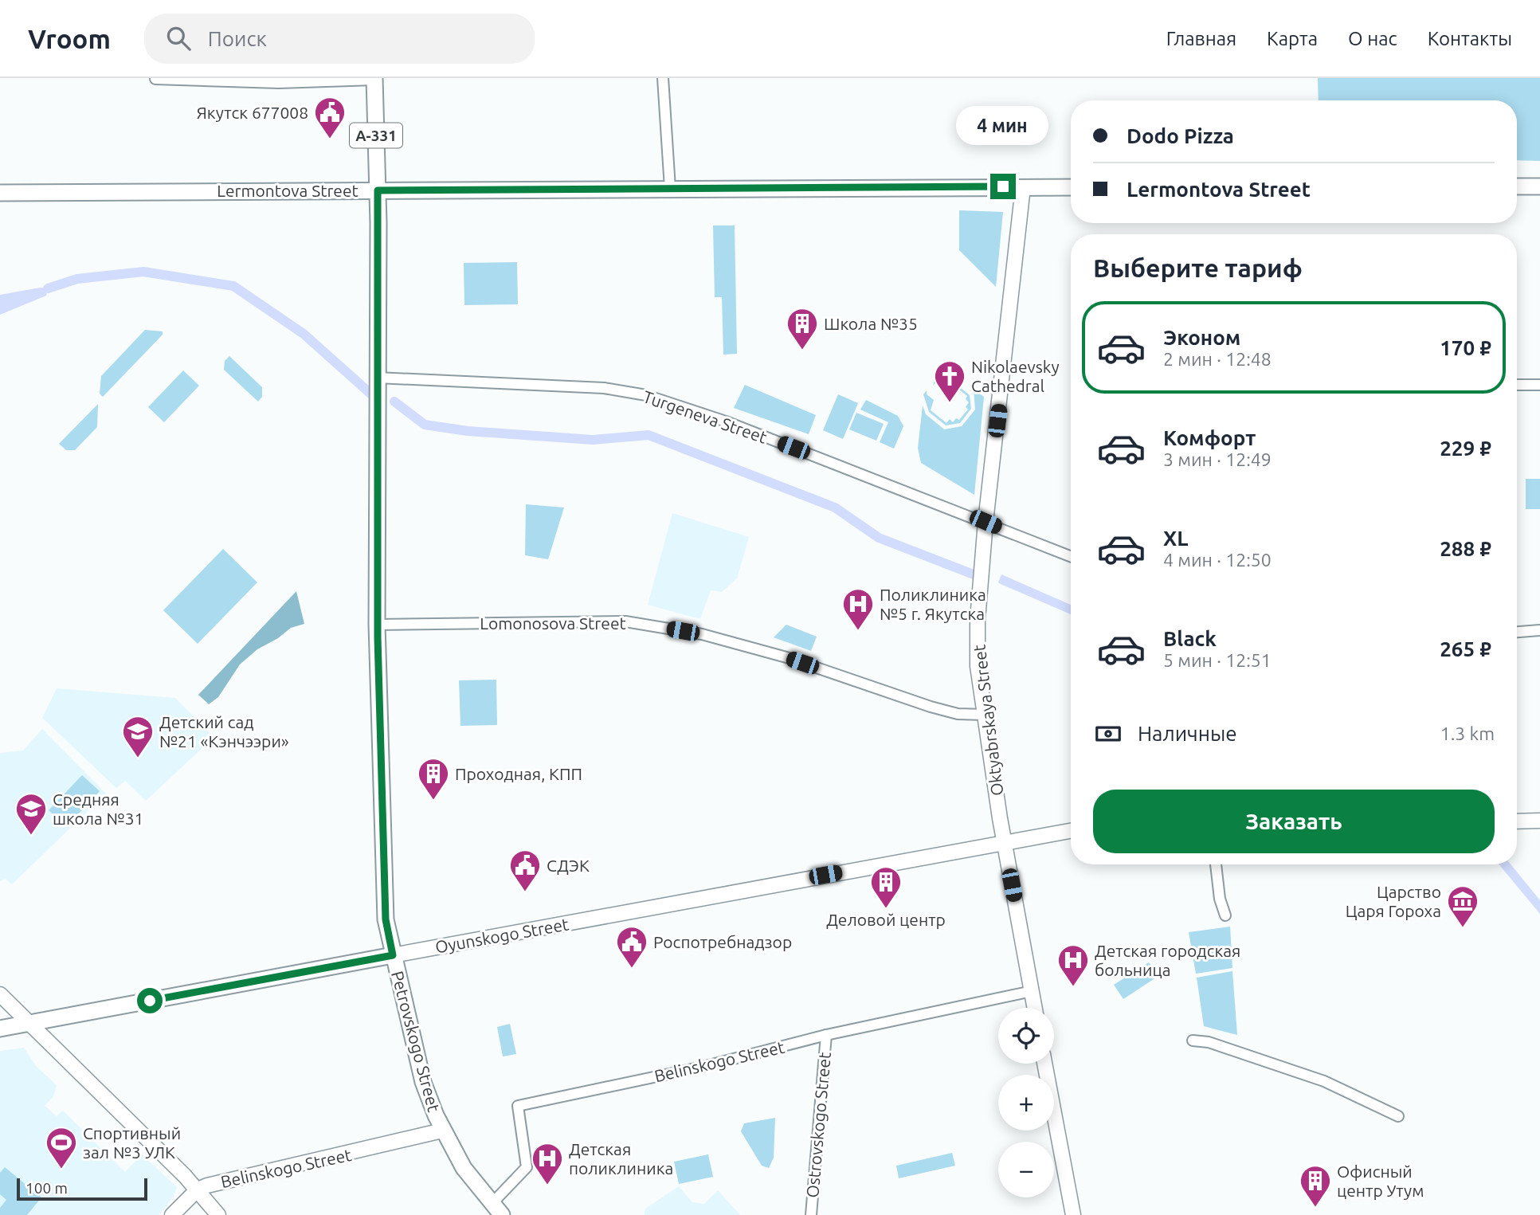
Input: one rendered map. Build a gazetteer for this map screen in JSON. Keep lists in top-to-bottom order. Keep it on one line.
{"streets":{"main road":["А-331","Lermontova Street","Oyunskogo Street","Petrovskogo Street"],"street":["Turgeneva Street","Lomonosova Street","Oktyabrskaya Street","Belinskogo Street","Ostrovskogo Street"]},"crossings":[["Lermontova Street","Oktyabrskaya Street"],["Lermontova Street","Petrovskogo Street"],["Turgeneva Street","Oktyabrskaya Street"],["Turgeneva Street","Petrovskogo Street"],["Lomonosova Street","Oktyabrskaya Street"],["Lomonosova Street","Petrovskogo Street"],["Oktyabrskaya Street","Oyunskogo Street"],["Oktyabrskaya Street","Belinskogo Street"],["Oyunskogo Street","Petrovskogo Street"],["Petrovskogo Street","Belinskogo Street"],["Belinskogo Street","Ostrovskogo Street"]],"places":{"public building":["Якутск 677008","СДЭК","Роспотребнадзор"],"building":["Школа №35","Проходная, КПП","Деловой центр","Офисный центр Утум"],"church":["Nikolaevsky Cathedral"],"hospital":["Поликлиника №5 г. Якутска","Детская городская больница","Детская поликлиника"],"school or university":["Детский сад №21 «Кэнчээри»","Средняя школа №31"],"museum":["Царство Царя Гороха"],"sports":["Спортивный зал №3 УЛК"]},"scale_bar":"100 m","page":{"header":"Vroom","search":"Поиск","nav":["Главная","Карта","О нас","Контакты"],"banner":["Dodo Pizza","Lermontova Street"],"bubble":"4 мин","heading":"Выберите тариф","list":[{"name":"Эконом","note":"2 мин · 12:48","value":"170 ₽"},{"name":"Комфорт","note":"3 мин · 12:49","value":"229 ₽"},{"name":"XL","note":"4 мин · 12:50","value":"288 ₽"},{"name":"Black","note":"5 мин · 12:51","value":"265 ₽"}],"pay":["Наличные","1.3 km"],"buttons":"Заказать","map_buttons":["+","−"],"scale":"100 m"}}
